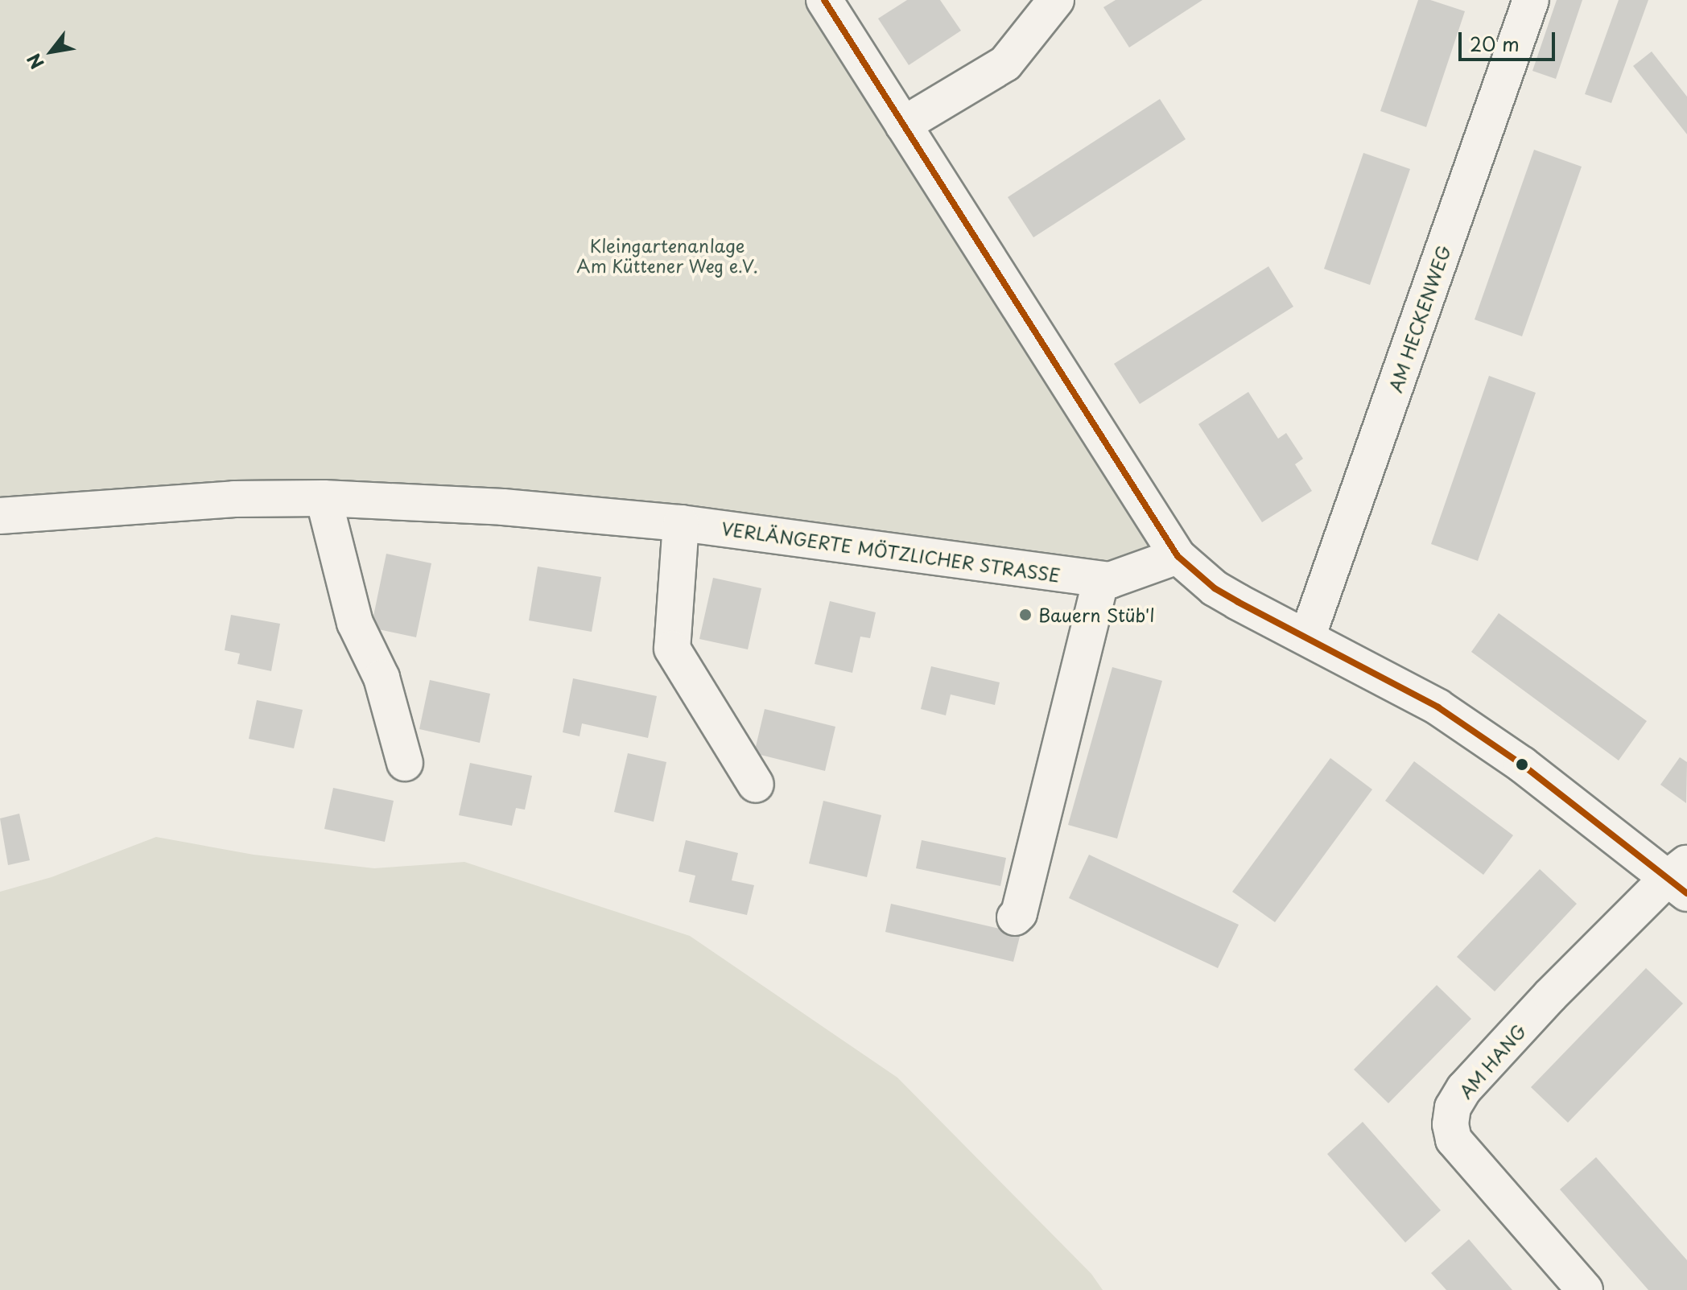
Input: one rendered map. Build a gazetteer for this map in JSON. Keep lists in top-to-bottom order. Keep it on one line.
{"streets":{"street":["AM HECKENWEG","VERLÄNGERTE MÖTZLICHER STRASSE","AM HANG"]},"parks":["Kleingartenanlage Am Küttener Weg e.V."],"places":["Bauern Stüb'l"],"scale_bar":"20 m","north":"bottom left"}
